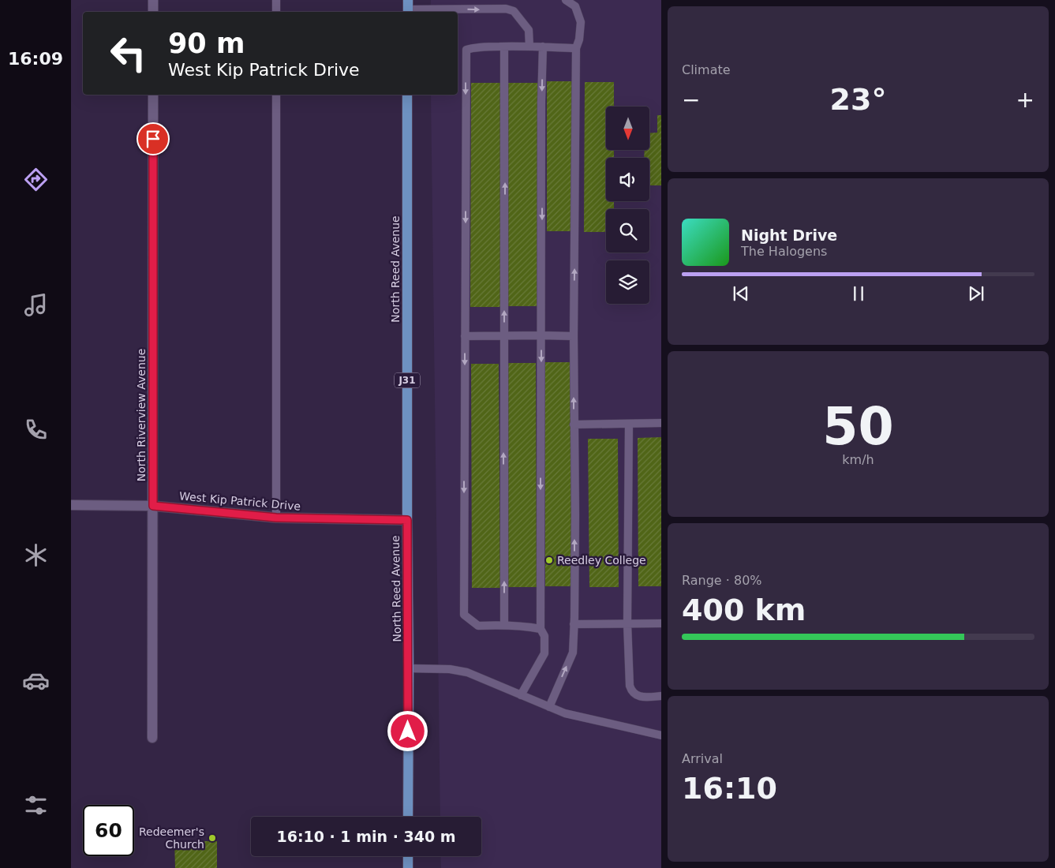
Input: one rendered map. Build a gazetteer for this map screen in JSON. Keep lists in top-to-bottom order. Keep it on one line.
{"streets":{"main road":["North Reed Avenue","J31"],"street":["North Riverview Avenue","West Kip Patrick Drive"]},"crossings":[["North Reed Avenue","West Kip Patrick Drive"],["North Riverview Avenue","West Kip Patrick Drive"]],"places":["Reedley College","Redeemer's Church"],"north":"bottom","page":{"tabs":"16:09","tile":["Climate",["50","km/h"],["Range · 80%","400 km"],["Arrival","16:10"]],"turn":["90 m","West Kip Patrick Drive"],"heat":["−","23°","+"],"song":["Night Drive","The Halogens"],"limit":"60","trip":"16:10 · 1 min · 340 m"}}
